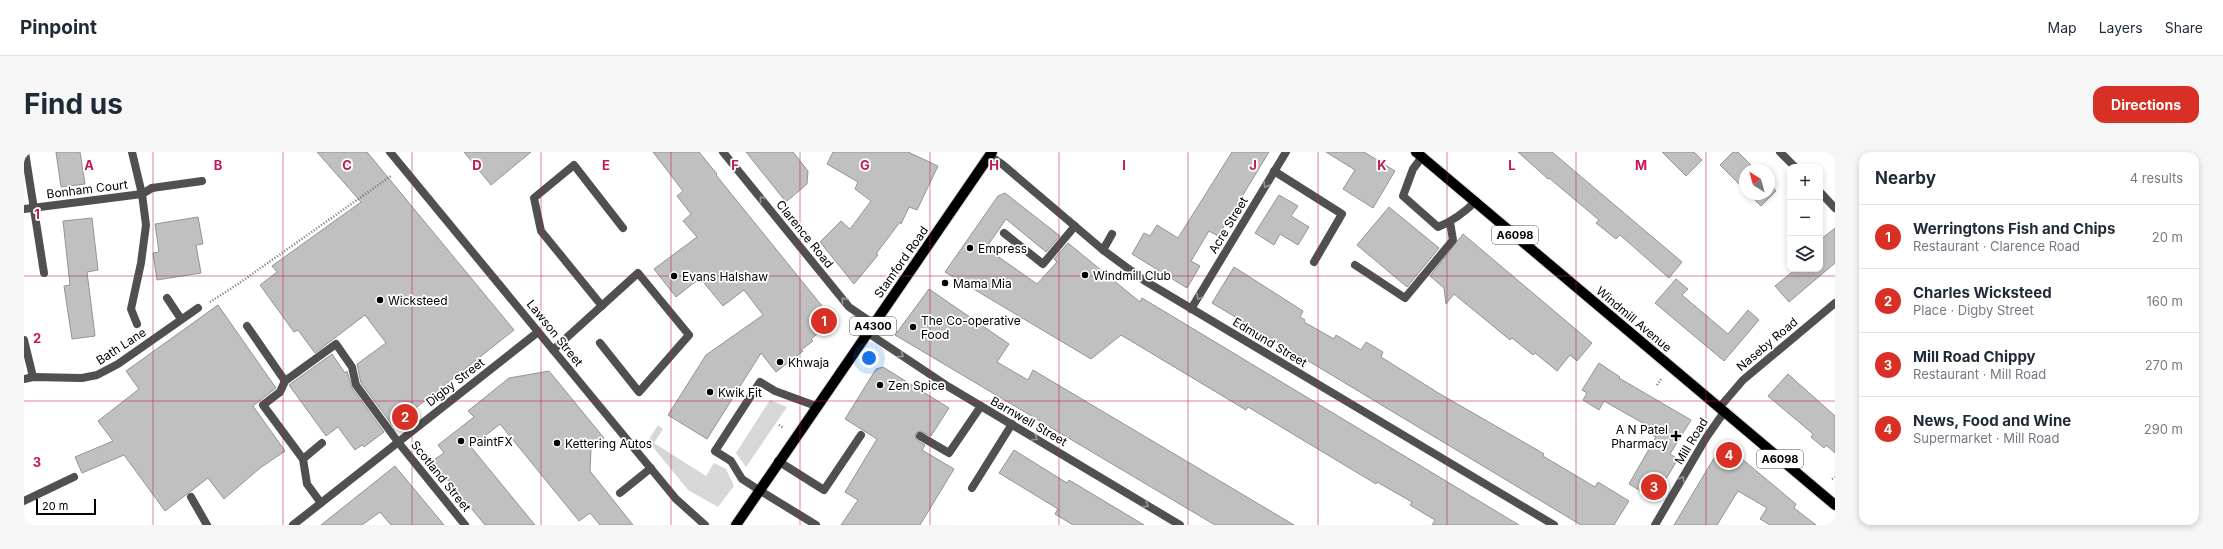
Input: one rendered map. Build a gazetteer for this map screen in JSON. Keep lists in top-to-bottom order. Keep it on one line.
{"streets":{"main road":["A6098","Stamford Road","Windmill Avenue","A4300"],"street":["Bonham Court","Acre Street","Clarence Road","Lawson Street","Edmund Street","Naseby Road","Bath Lane","Digby Street","Barnwell Street","Mill Road","Scotland Street"]},"crossings":[["Acre Street","Edmund Street"],["Clarence Road","Stamford Road"],["Clarence Road","Barnwell Street"],["Stamford Road","Edmund Street"],["Stamford Road","Barnwell Street"],["Windmill Avenue","Naseby Road"],["Windmill Avenue","Mill Road"],["Lawson Street","Digby Street"],["Naseby Road","Mill Road"],["Digby Street","Scotland Street"]],"one_way":["Acre Street","Clarence Road","Barnwell Street","Mill Road"],"places":{"other":["Empress","Windmill Club","Evans Halshaw","Mama Mia","Wicksteed","The Co-operative Food","Khwaja","Zen Spice","Kwik Fit","PaintFX","Kettering Autos"],"health":["A N Patel Pharmacy"]},"scale_bar":"20 m","north":"top left","page":{"header":"Pinpoint","nav":["Map","Layers","Share"],"buttons":"Directions","title":"Find us","heading":["Nearby","4 results"],"map_buttons":["+","−"],"list":[{"mark":"1","name":"Werringtons Fish and Chips","note":"Restaurant · Clarence Road","value":"20 m"},{"mark":"2","name":"Charles Wicksteed","note":"Place · Digby Street","value":"160 m"},{"mark":"3","name":"Mill Road Chippy","note":"Restaurant · Mill Road","value":"270 m"},{"mark":"4","name":"News, Food and Wine","note":"Supermarket · Mill Road","value":"290 m"}],"pins":["1","2","4","3"],"scale":"20 m"},"grid":{"columns":["A","B","C","D","E","F","G","H","I","J","K","L","M"],"rows":["1","2","3"]}}
